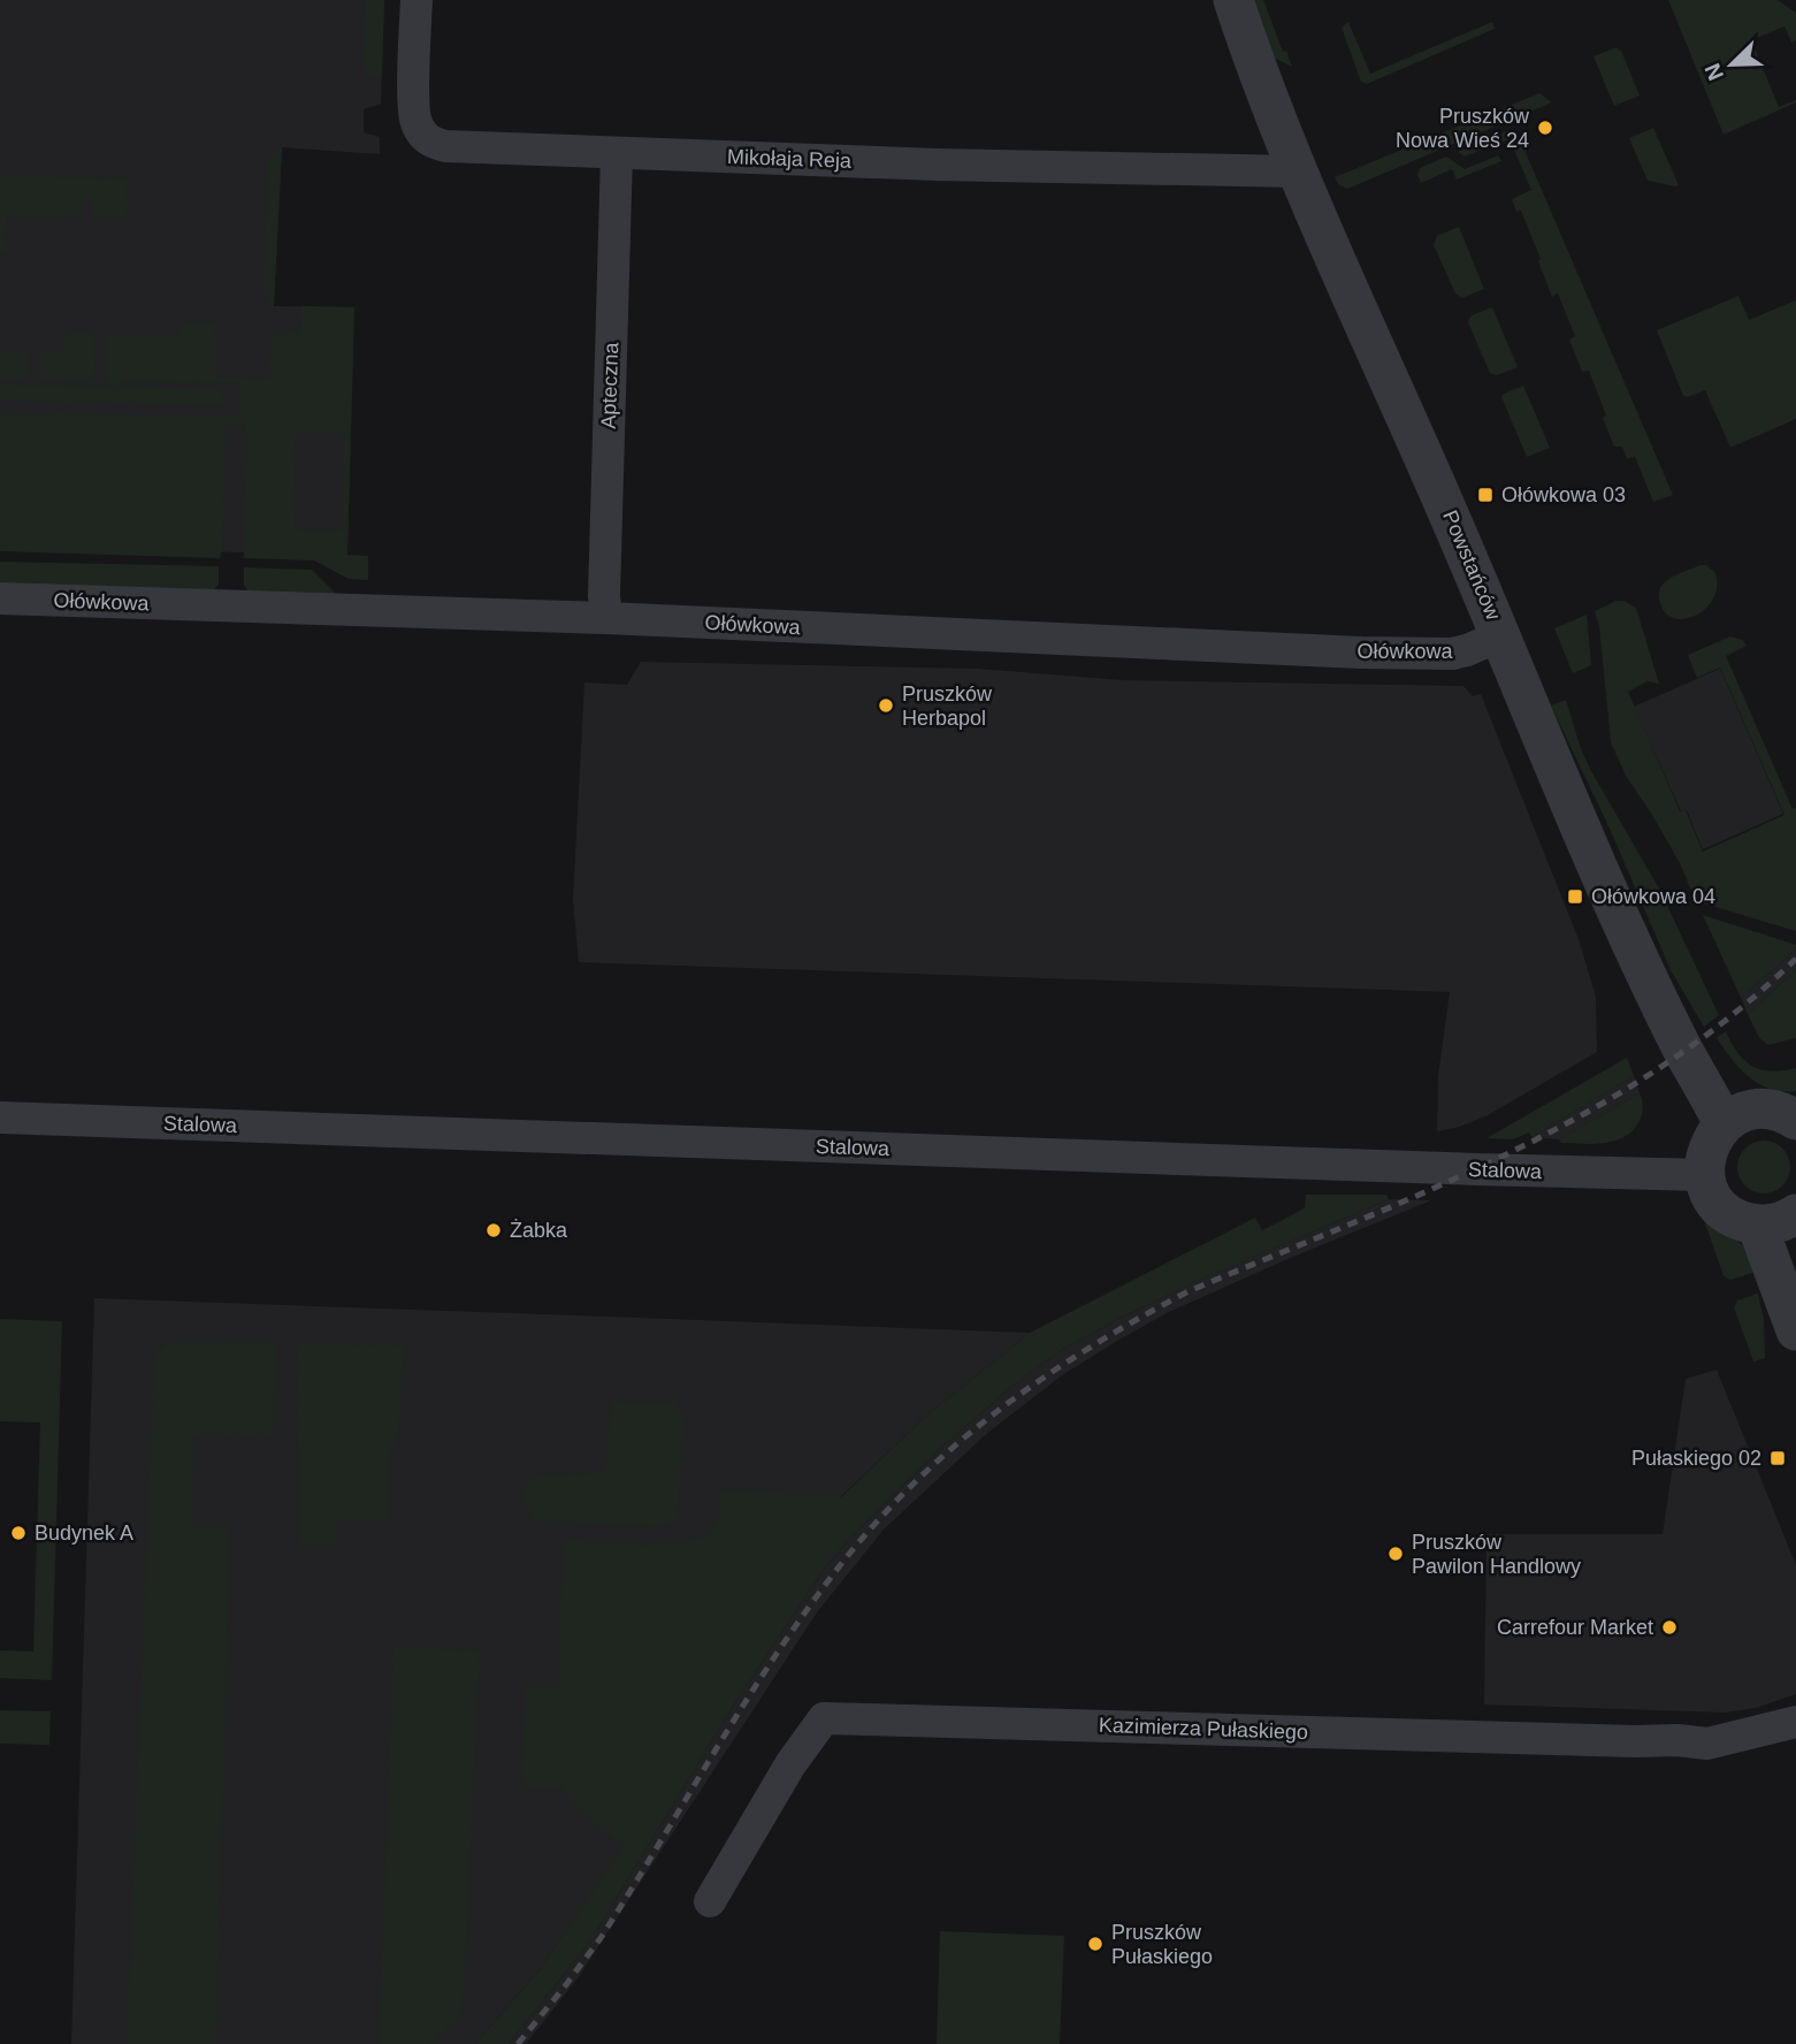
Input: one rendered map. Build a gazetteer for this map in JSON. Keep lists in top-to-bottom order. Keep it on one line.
{"streets":{"street":["Mikołaja Reja","Apteczna","Powstańców","Ołówkowa","Stalowa","Kazimierza Pułaskiego"]},"crossings":[["Mikołaja Reja","Apteczna"],["Mikołaja Reja","Powstańców"],["Apteczna","Ołówkowa"],["Powstańców","Ołówkowa"]],"places":{"other":["Pruszków Nowa Wieś 24","Pruszków Herbapol","Żabka","Budynek A","Pruszków Pawilon Handlowy","Carrefour Market","Pruszków Pułaskiego"],"transit":["Ołówkowa 03","Ołówkowa 04","Pułaskiego 02"]},"north":"bottom left"}
